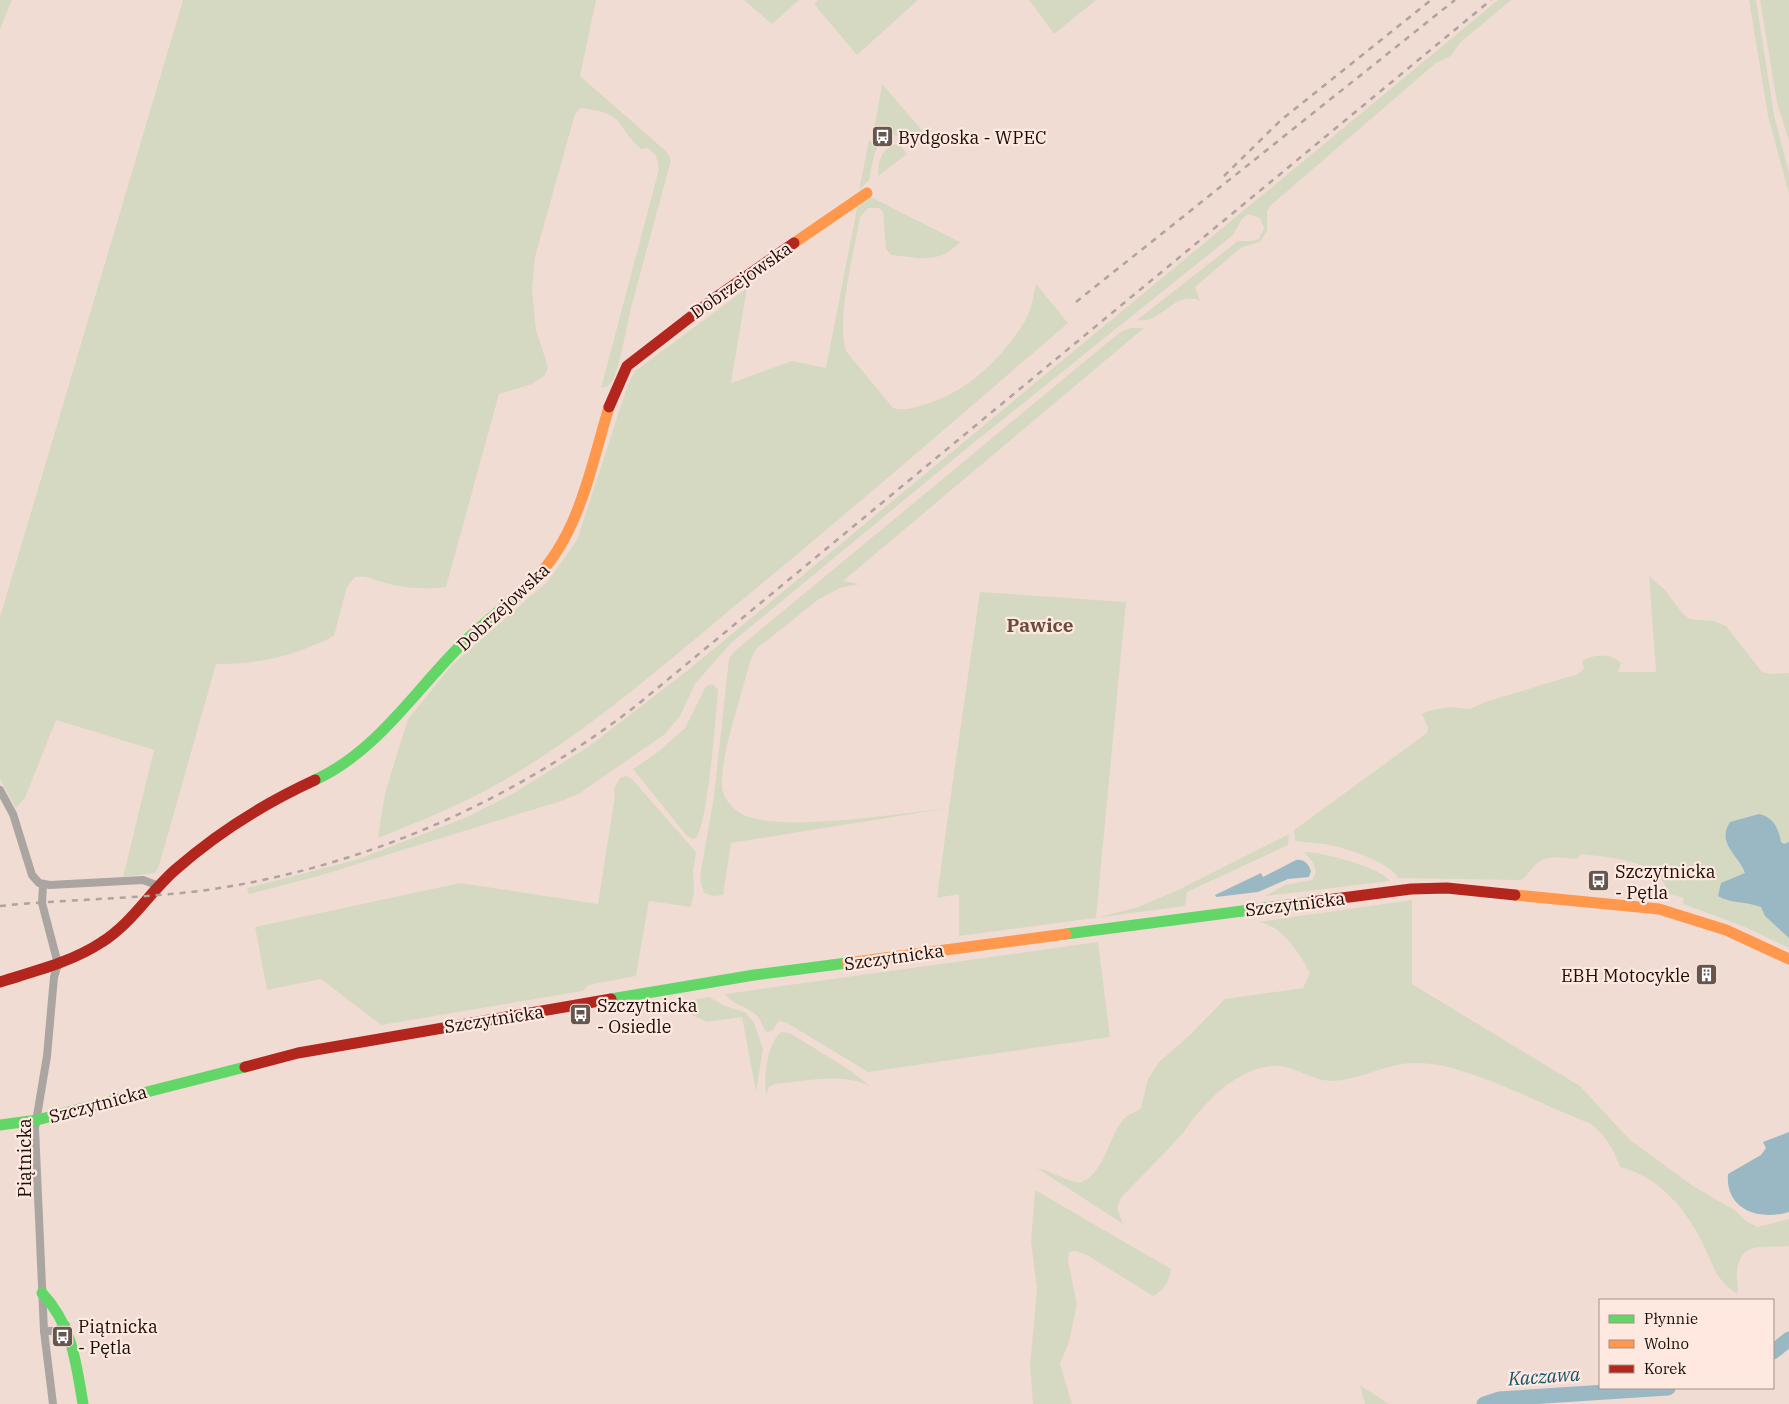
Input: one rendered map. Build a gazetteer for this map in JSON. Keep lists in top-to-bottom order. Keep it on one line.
{"streets":{"street":["Dobrzejowska","Szczytnicka","Piątnicka"]},"crossings":[["Dobrzejowska","Piątnicka"],["Szczytnicka","Piątnicka"]],"districts":["Pawice"],"water":["Kaczawa"],"places":{"bus stop":["Bydgoska - WPEC","Szczytnicka - Pętla","Szczytnicka - Osiedle","Piątnicka - Pętla"],"building":["EBH Motocykle"]},"legend":["Płynnie","Wolno","Korek"]}
